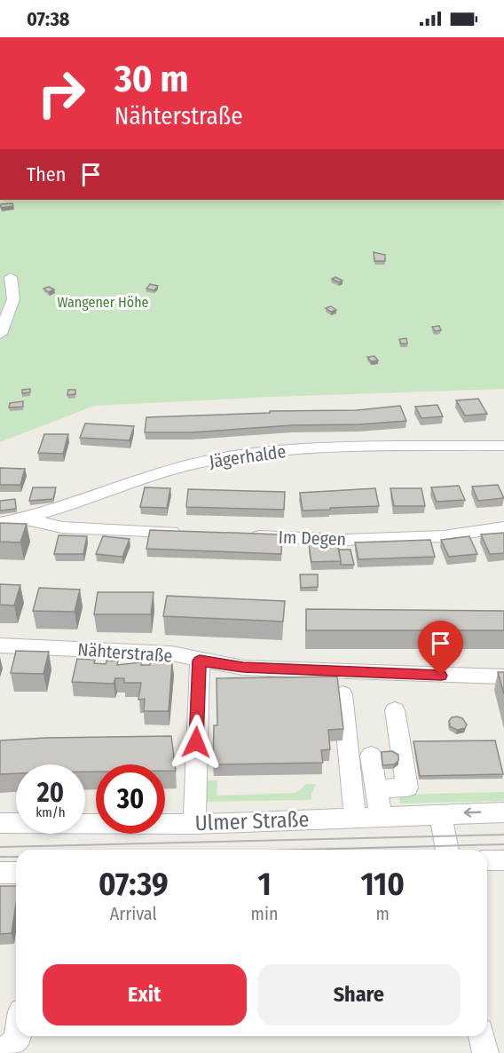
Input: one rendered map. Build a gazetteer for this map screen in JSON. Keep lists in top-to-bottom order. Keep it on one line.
{"streets":{"street":["Jägerhalde","Im Degen","Nähterstraße","Ulmer Straße"]},"parks":["Wangener Höhe"],"page":{"status":"07:38","turn":["30 m","Nähterstraße"],"then":"Then","speed":"20 km/h","limit":"30","eta":["07:39","Arrival","1","min","110","m"],"buttons":["Exit","Share"]}}
